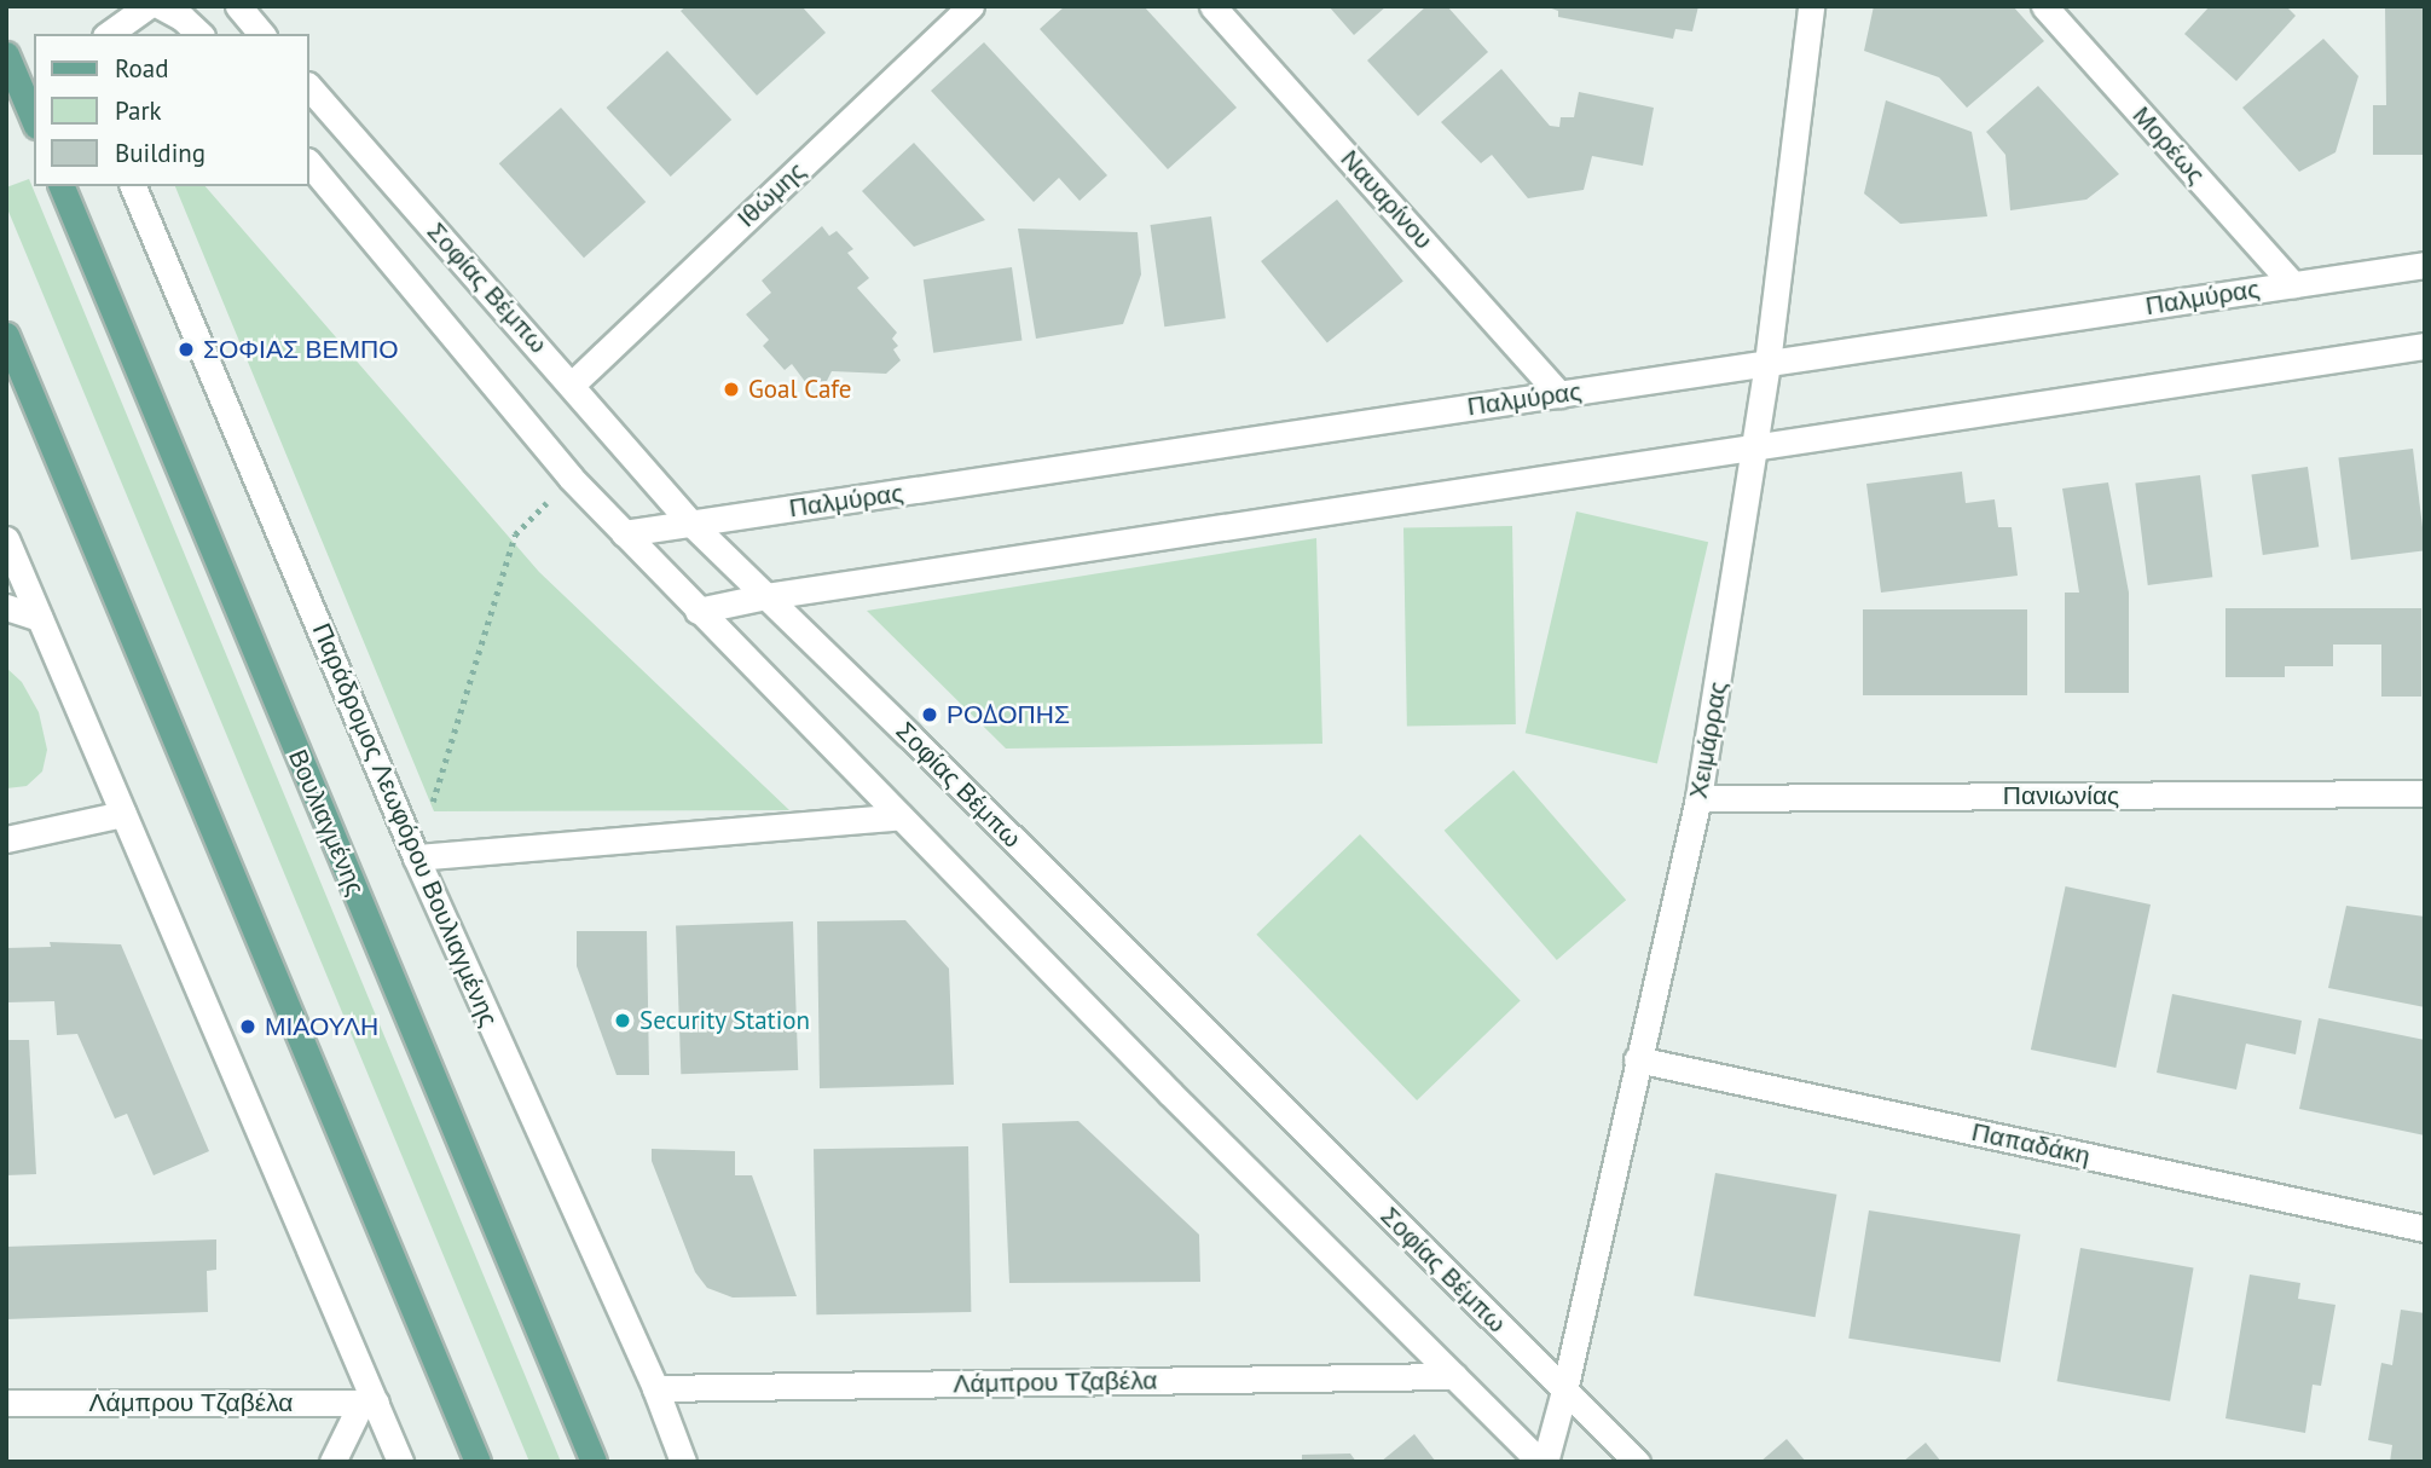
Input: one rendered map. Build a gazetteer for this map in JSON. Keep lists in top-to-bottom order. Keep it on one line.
{"streets":{"main road":["Βουλιαγμένης"],"street":["Μορέως","Ιθώμης","Ναυαρίνου","Σοφίας Βέμπω","Παλμύρας","Χειμάρρας","Πανιωνίας","Παράδρομος Λεωφόρου Βουλιαγμένης","Παπαδάκη","Λάμπρου Τζαβέλα"]},"crossings":[["Μορέως","Παλμύρας"],["Ιθώμης","Σοφίας Βέμπω"],["Ναυαρίνου","Παλμύρας"],["Σοφίας Βέμπω","Παλμύρας"],["Σοφίας Βέμπω","Χειμάρρας"],["Παλμύρας","Χειμάρρας"],["Χειμάρρας","Πανιωνίας"],["Χειμάρρας","Παπαδάκη"],["Παράδρομος Λεωφόρου Βουλιαγμένης","Λάμπρου Τζαβέλα"]],"places":["ΣΟΦΙΑΣ ΒΕΜΠΟ","Goal Cafe","ΡΟΔΟΠΗΣ","Security Station","ΜΙΑΟΥΛΗ"],"legend":["Road","Park","Building"]}
